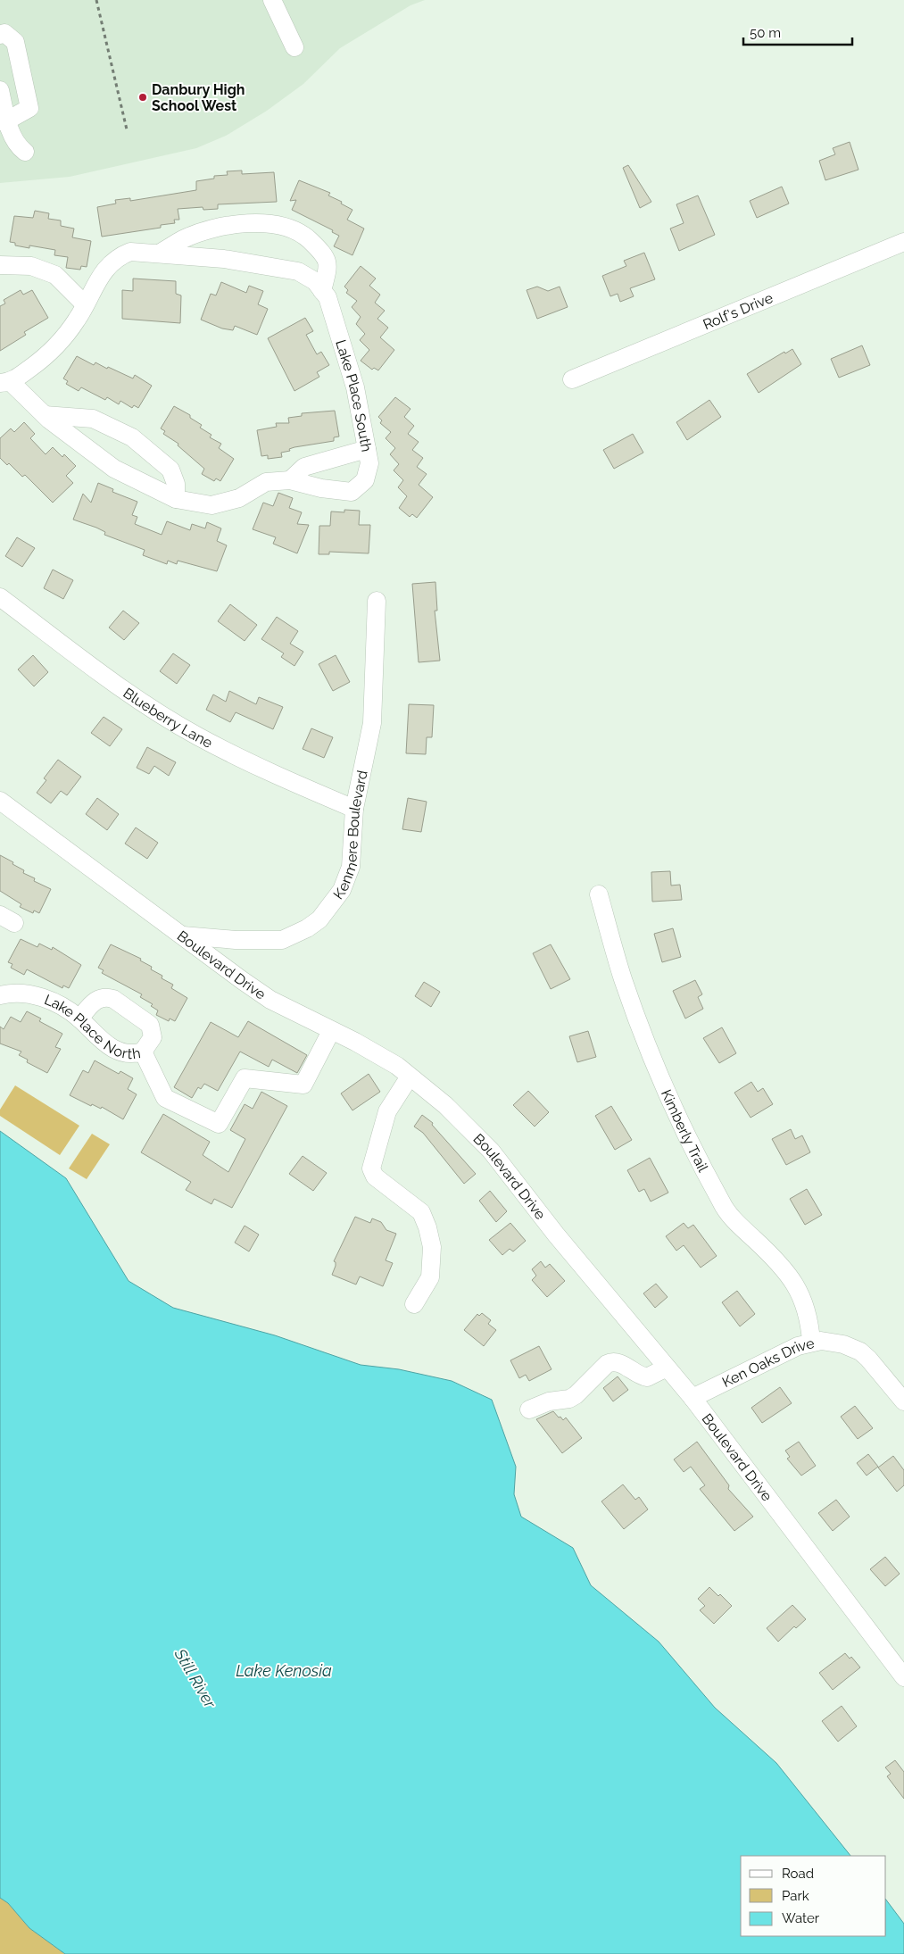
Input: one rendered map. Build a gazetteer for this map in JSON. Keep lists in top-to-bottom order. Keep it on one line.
{"streets":{"street":["Rolf's Drive","Lake Place South","Blueberry Lane","Kenmere Boulevard","Boulevard Drive","Lake Place North","Kimberly Trail","Ken Oaks Drive"]},"crossings":[["Blueberry Lane","Kenmere Boulevard"],["Kenmere Boulevard","Boulevard Drive"],["Boulevard Drive","Lake Place North"],["Boulevard Drive","Ken Oaks Drive"],["Kimberly Trail","Ken Oaks Drive"]],"water":["Lake Kenosia","Still River"],"places":["Danbury High School West"],"legend":["Road","Park","Water"],"scale_bar":"50 m"}
